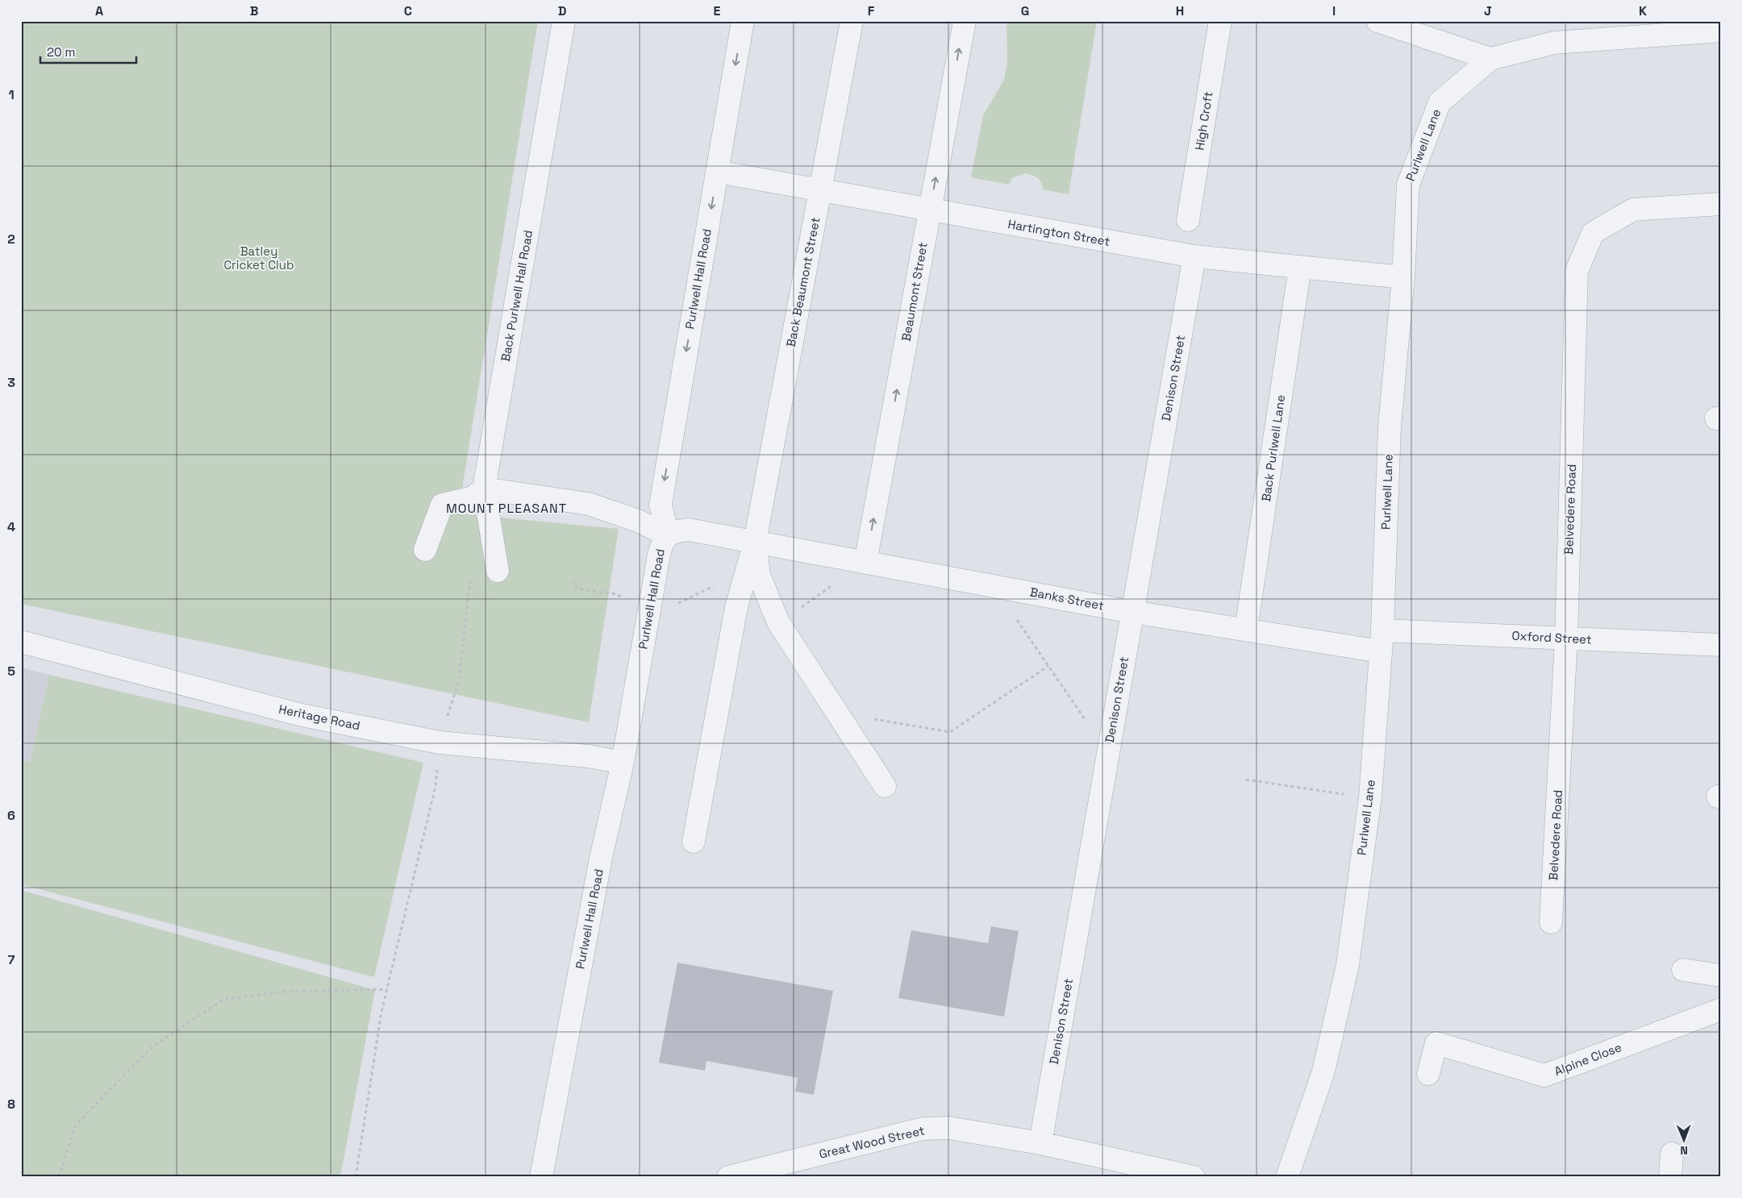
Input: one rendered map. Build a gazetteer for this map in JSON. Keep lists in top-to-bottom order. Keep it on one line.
{"streets":{"street":["High Croft","Purlwell Lane","Hartington Street","Purlwell Hall Road","Back Beaumont Street","Beaumont Street","Back Purlwell Hall Road","Denison Street","Back Purlwell Lane","Belvedere Road","Banks Street","Oxford Street","Heritage Road","Alpine Close","Great Wood Street"]},"crossings":[["Purlwell Lane","Hartington Street"],["Purlwell Lane","Banks Street"],["Purlwell Lane","Oxford Street"],["Hartington Street","Purlwell Hall Road"],["Hartington Street","Back Beaumont Street"],["Hartington Street","Beaumont Street"],["Hartington Street","Denison Street"],["Hartington Street","Back Purlwell Lane"],["Purlwell Hall Road","Banks Street"],["Purlwell Hall Road","Heritage Road"],["Back Beaumont Street","Banks Street"],["Beaumont Street","Banks Street"],["Denison Street","Banks Street"],["Denison Street","Great Wood Street"],["Back Purlwell Lane","Banks Street"],["Belvedere Road","Oxford Street"],["Banks Street","Oxford Street"]],"one_way":["Purlwell Hall Road","Beaumont Street"],"districts":["MOUNT PLEASANT"],"parks":["Batley Cricket Club"],"scale_bar":"20 m","north":"bottom","grid":{"columns":["A","B","C","D","E","F","G","H","I","J","K"],"rows":["1","2","3","4","5","6","7","8"]}}
